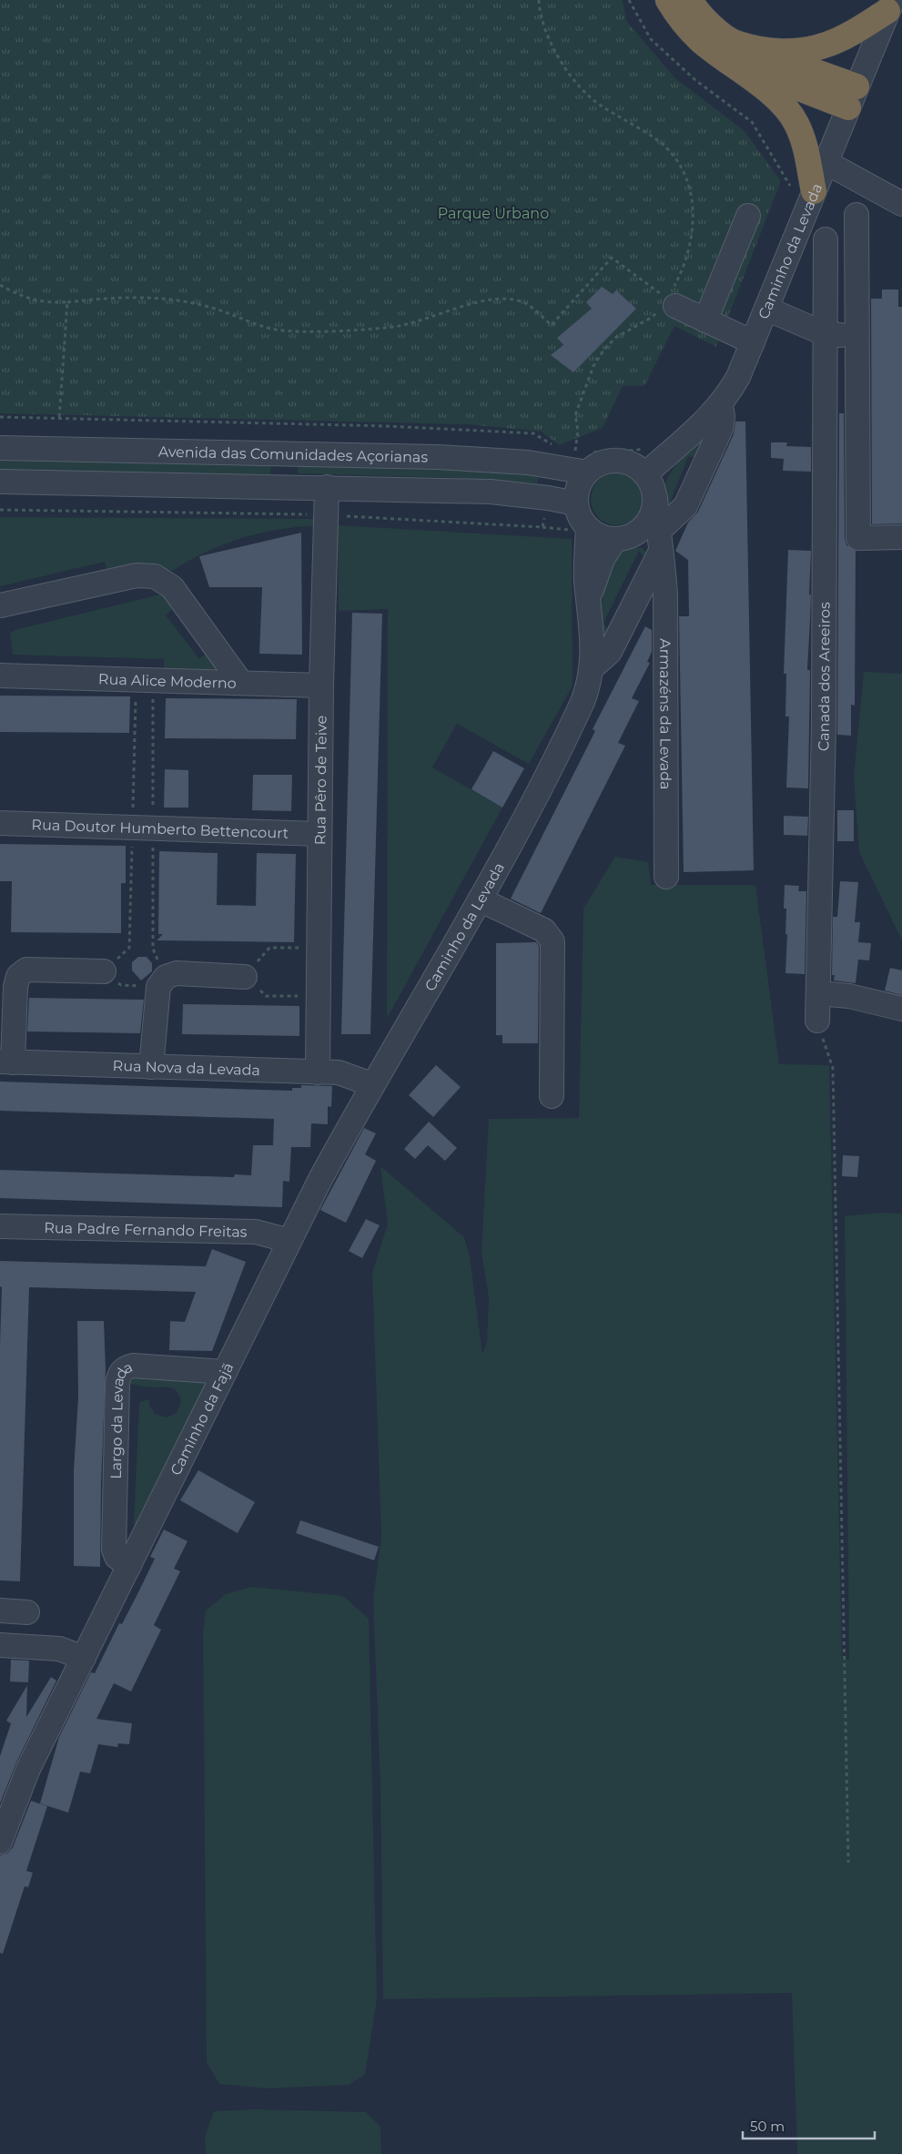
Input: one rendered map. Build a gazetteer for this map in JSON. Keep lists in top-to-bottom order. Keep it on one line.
{"streets":{"street":["Caminho da Levada","Avenida das Comunidades Açorianas","Canada dos Areeiros","Rua Alice Moderno","Armazéns da Levada","Rua Pêro de Teive","Rua Doutor Humberto Bettencourt","Rua Nova da Levada","Rua Padre Fernando Freitas","Caminho da Fajã","Largo da Levada"]},"crossings":[["Caminho da Levada","Avenida das Comunidades Açorianas"],["Caminho da Levada","Armazéns da Levada"],["Caminho da Levada","Rua Nova da Levada"],["Caminho da Levada","Caminho da Fajã"],["Avenida das Comunidades Açorianas","Armazéns da Levada"],["Rua Alice Moderno","Rua Pêro de Teive"],["Rua Pêro de Teive","Rua Doutor Humberto Bettencourt"],["Rua Pêro de Teive","Rua Nova da Levada"],["Rua Padre Fernando Freitas","Caminho da Fajã"],["Caminho da Fajã","Largo da Levada"]],"parks":["Parque Urbano"],"scale_bar":"50 m"}
